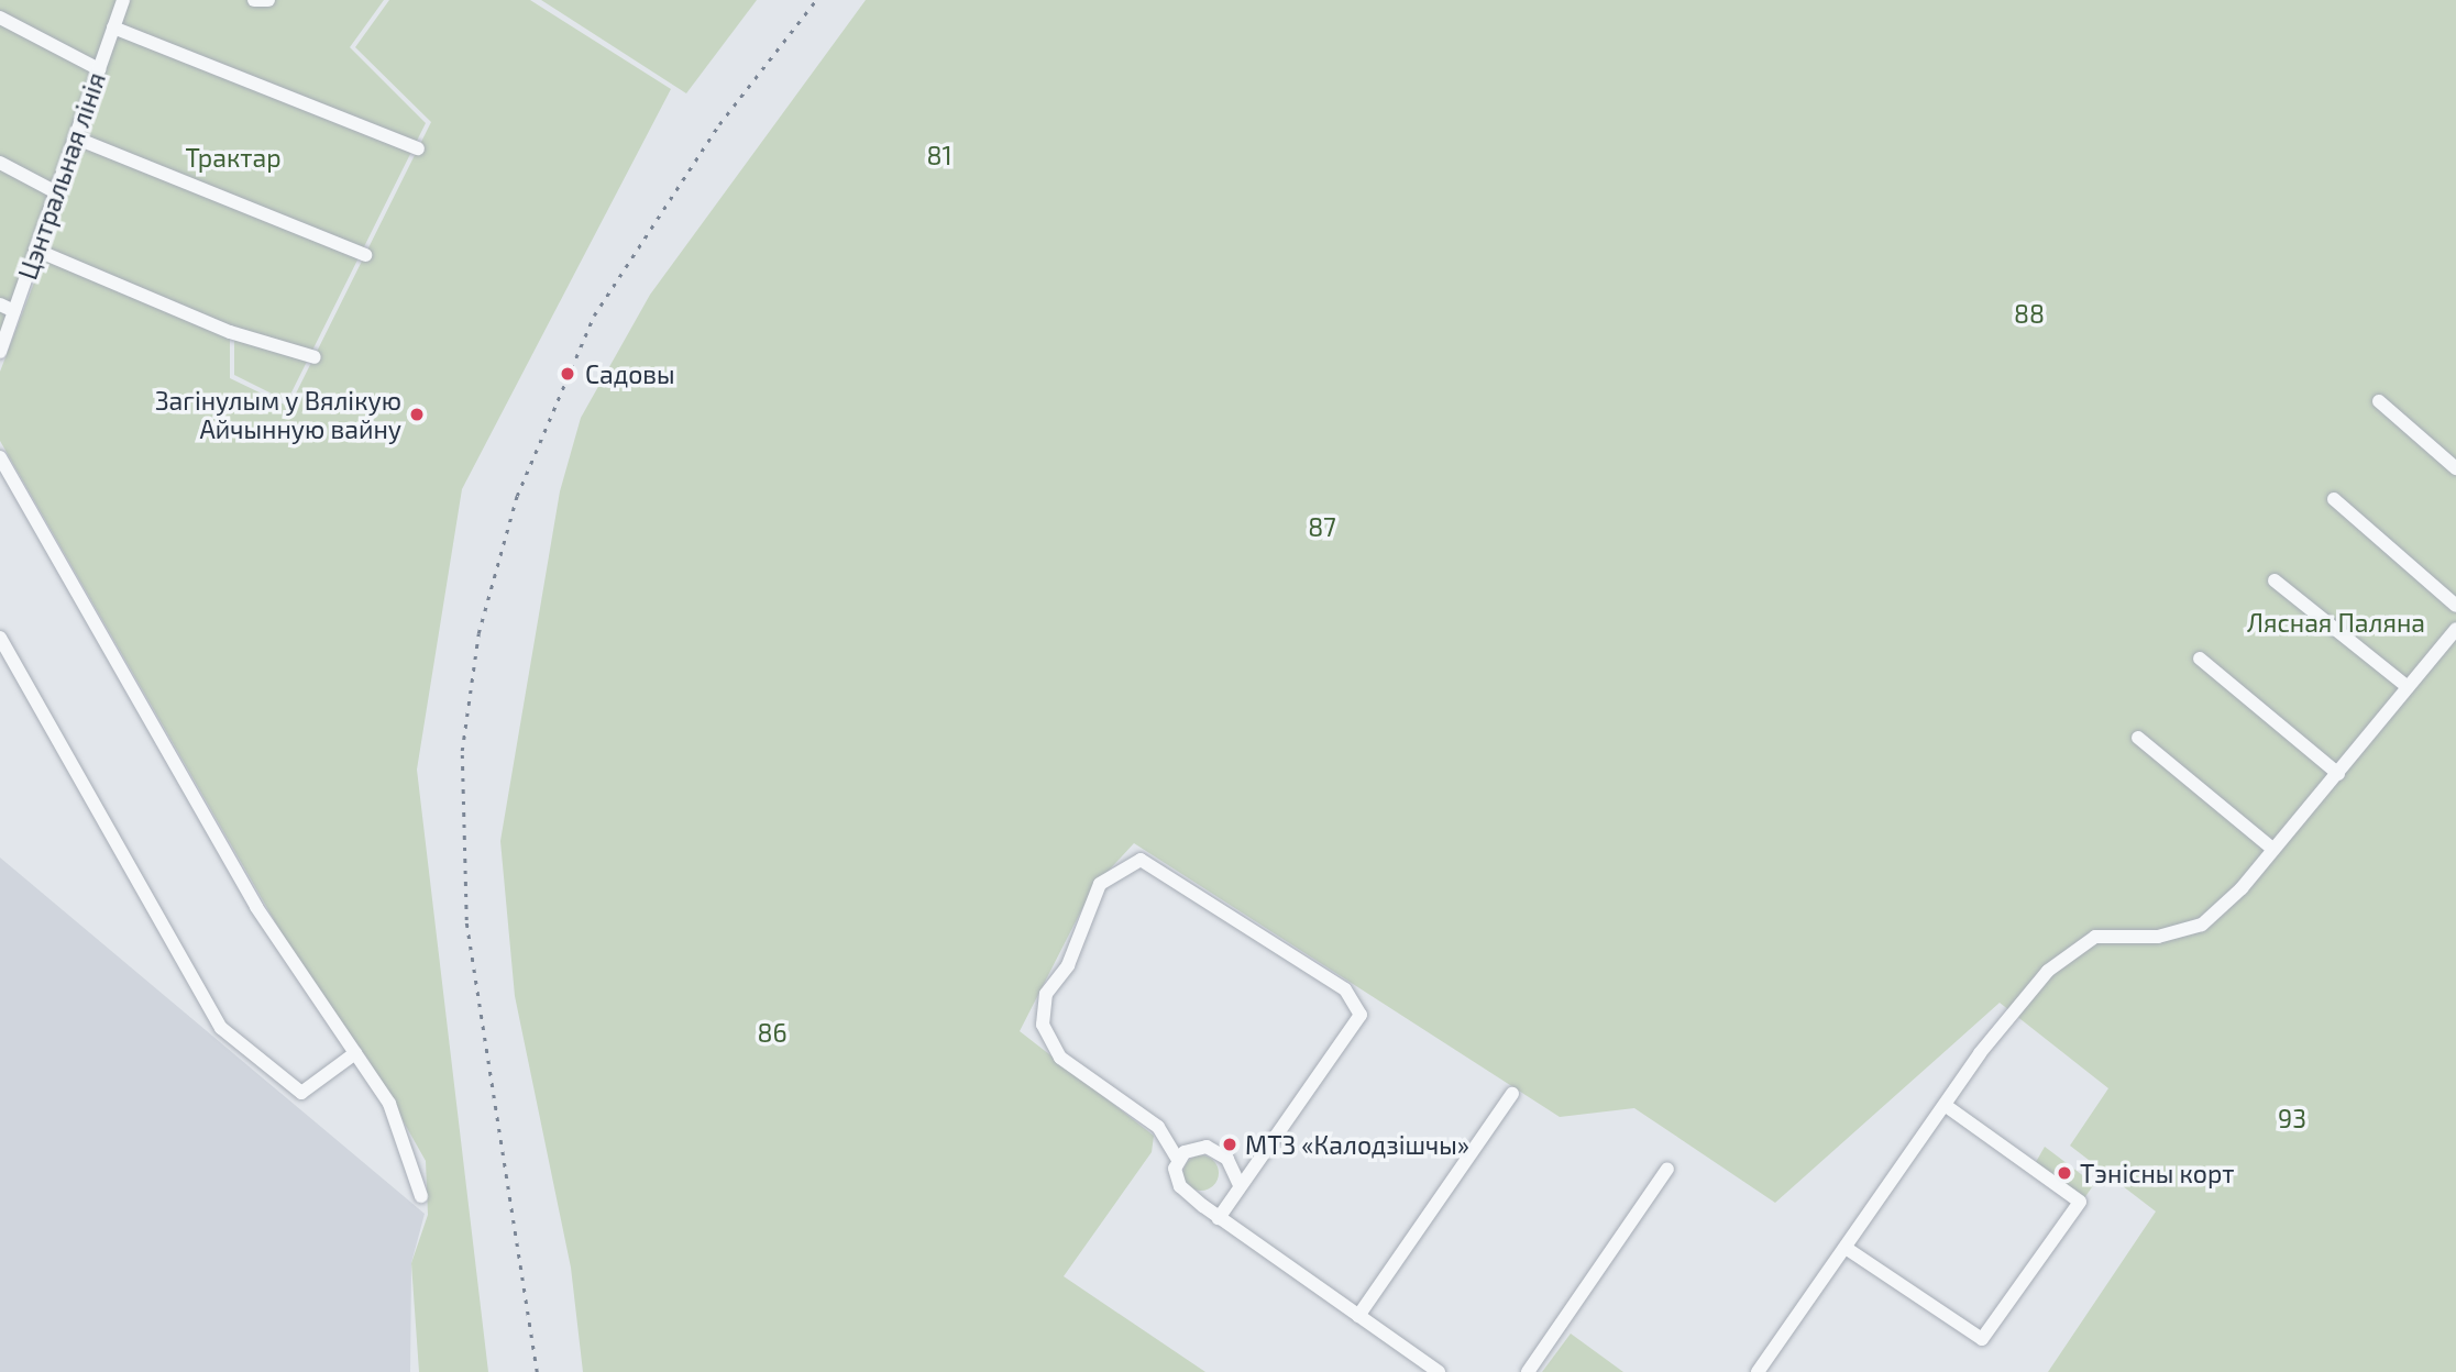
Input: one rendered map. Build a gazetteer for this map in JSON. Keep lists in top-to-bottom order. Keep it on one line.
{"streets":{"street":["Цэнтральная лінія"]},"parks":["81","Трактар","88","87","Лясная Паляна","86","93"],"places":["Садовы","Загінулым у Вялікую Айчынную вайну","МТЗ «Калодзішчы»","Тэнісны корт"]}
